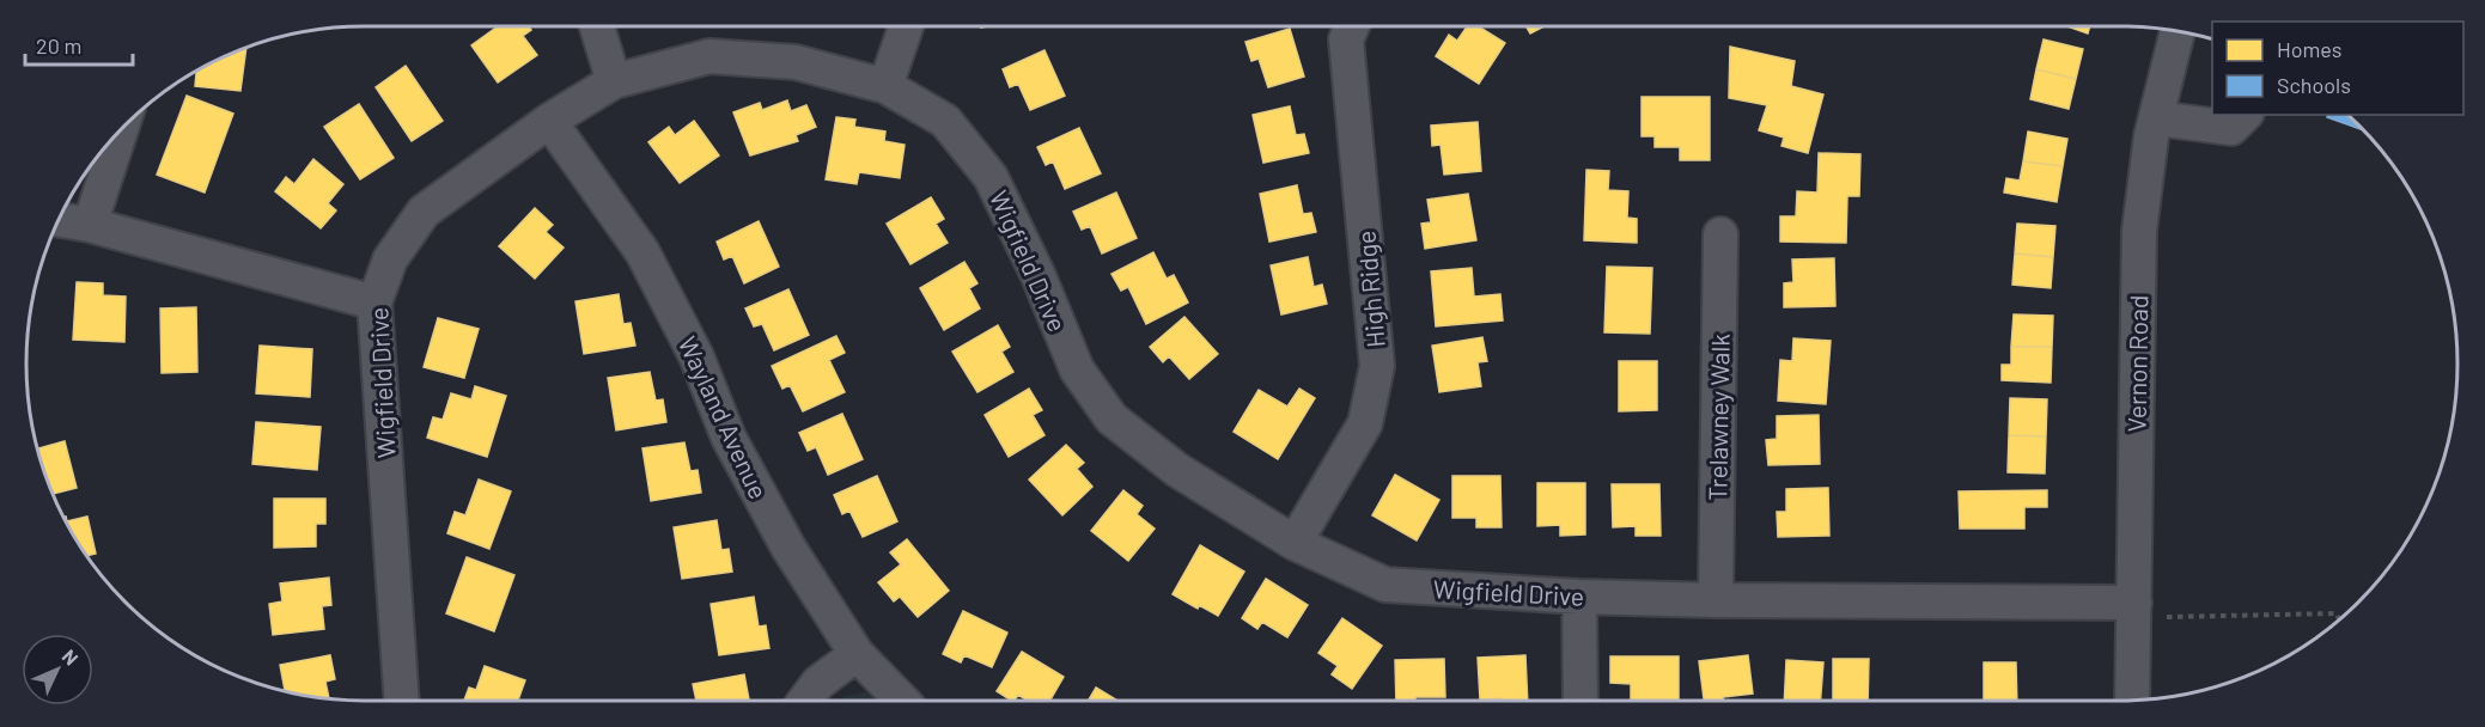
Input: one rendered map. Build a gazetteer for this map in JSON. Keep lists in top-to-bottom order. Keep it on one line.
{"streets":{"street":["Wigfield Drive","High Ridge","Vernon Road","Wayland Avenue","Trelawney Walk"]},"crossings":[["Wigfield Drive","High Ridge"],["Wigfield Drive","Vernon Road"],["Wigfield Drive","Wayland Avenue"],["Wigfield Drive","Trelawney Walk"]],"legend":["Homes","Schools"],"scale_bar":"20 m","north":"top right"}
